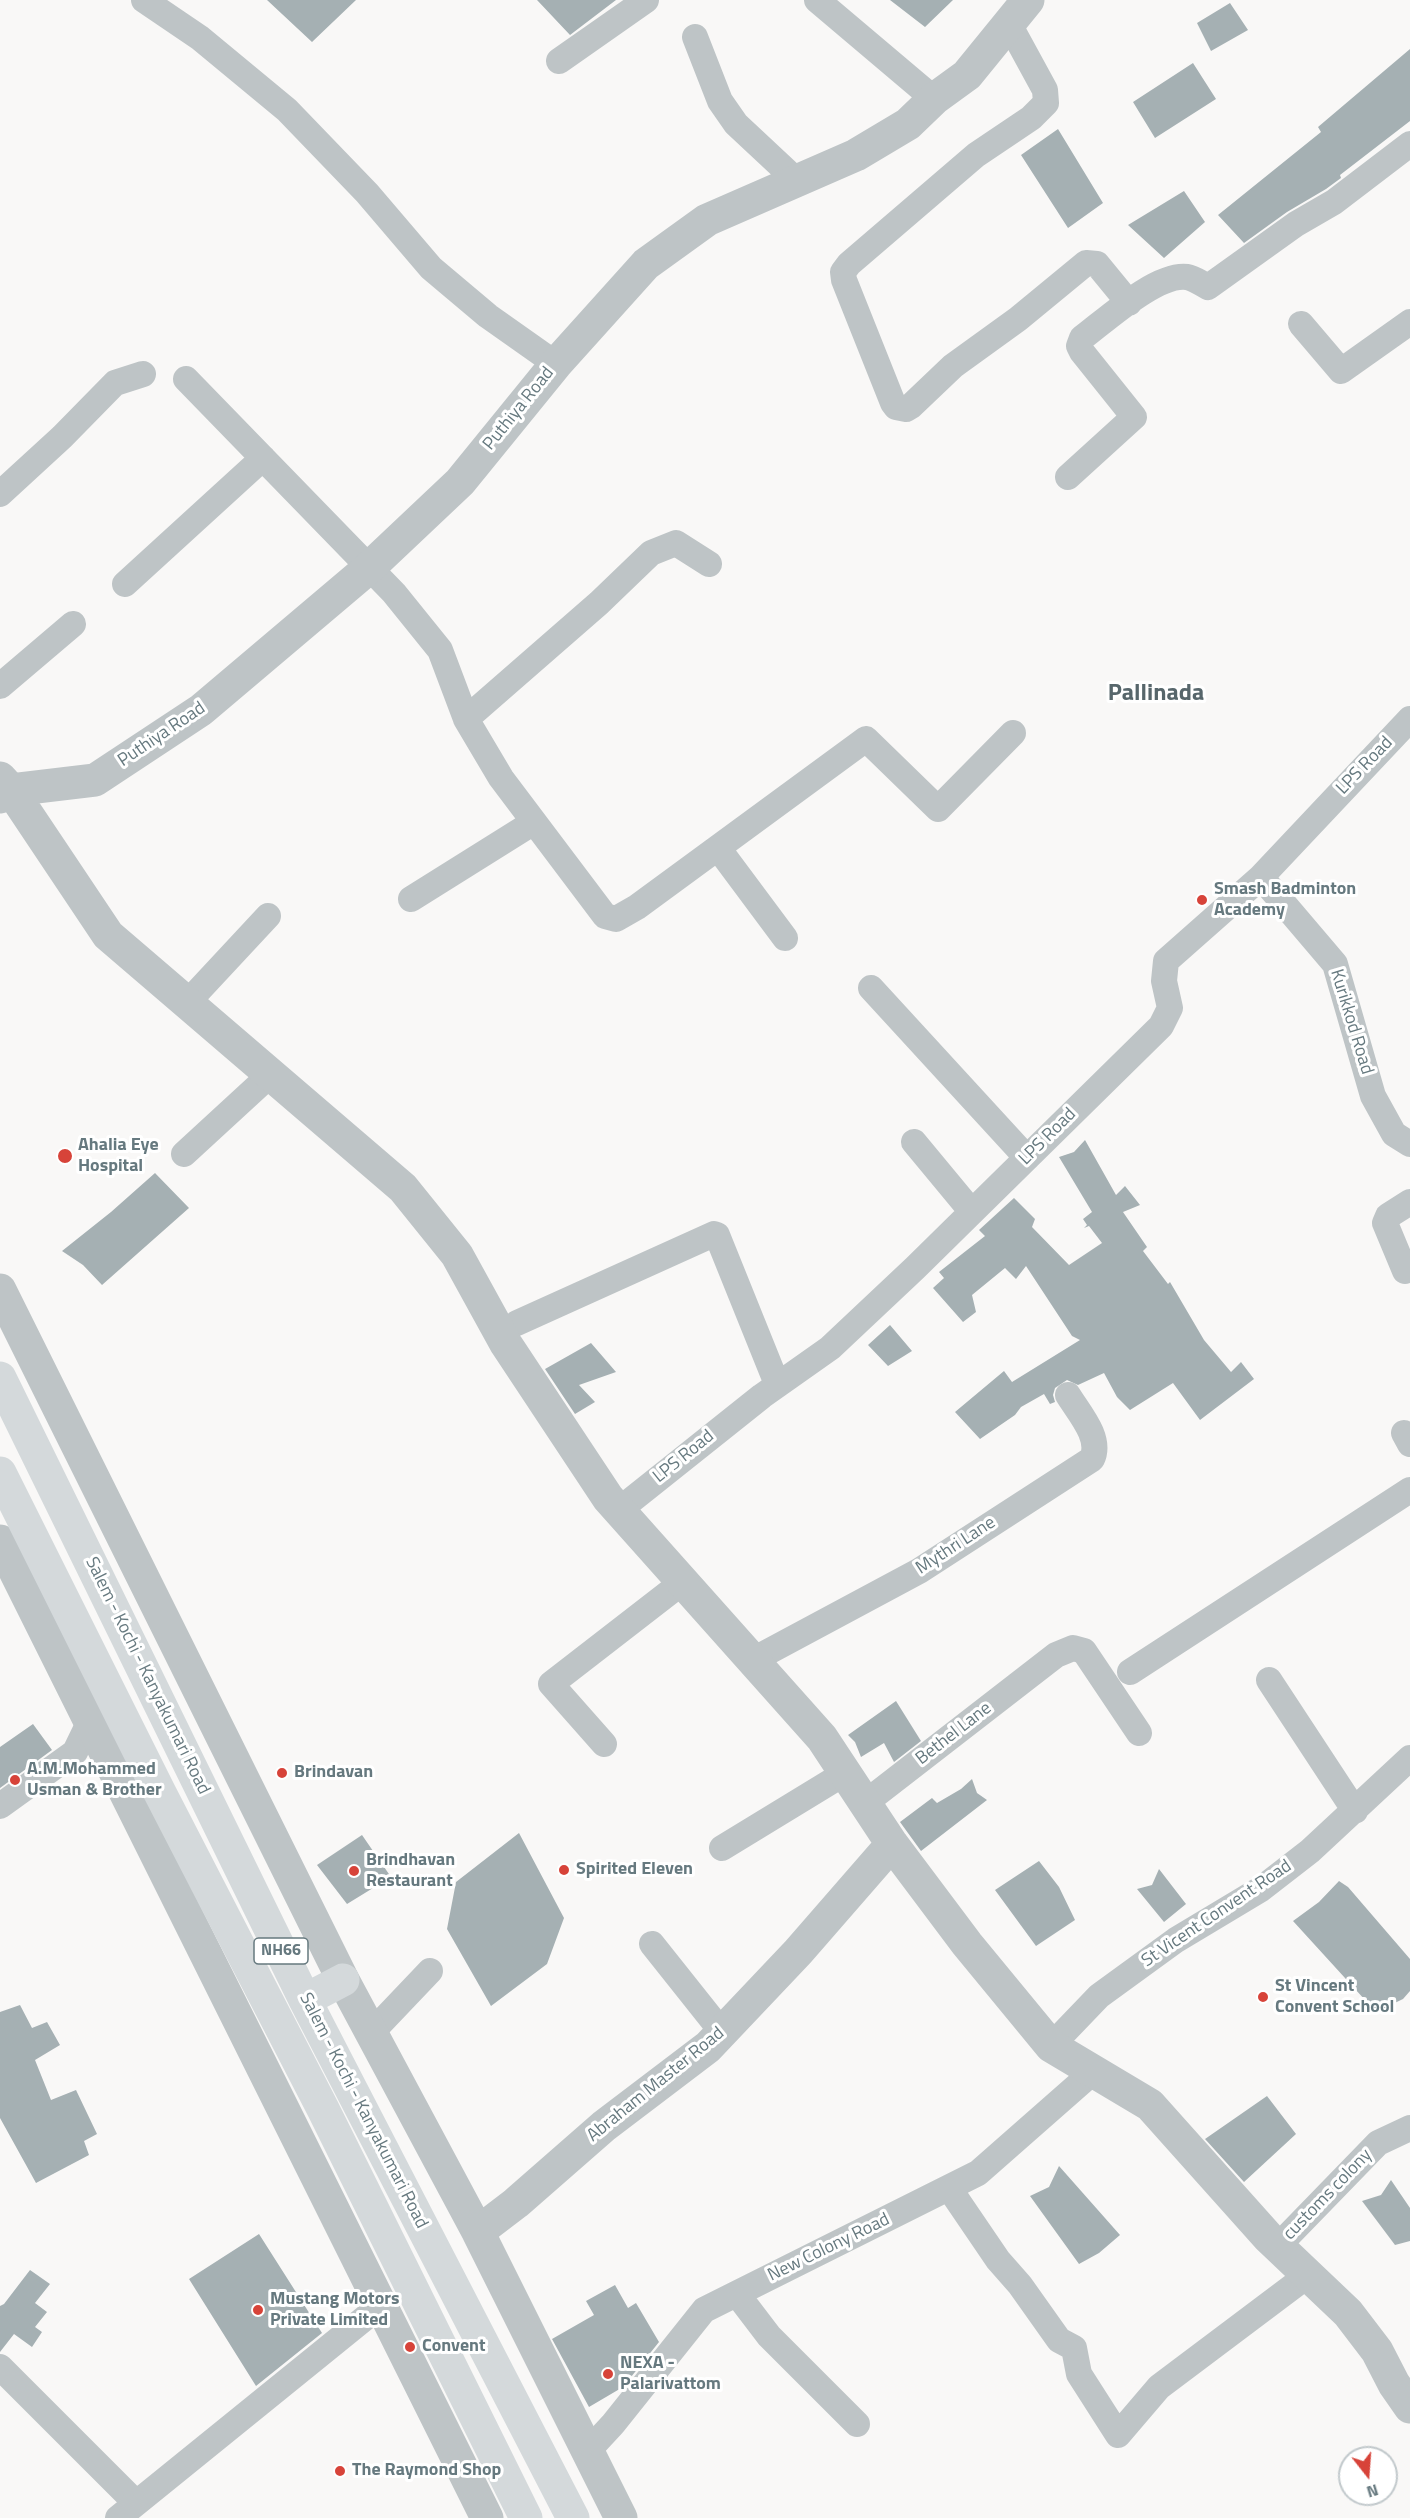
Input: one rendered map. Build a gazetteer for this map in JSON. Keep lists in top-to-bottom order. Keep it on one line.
{"streets":{"highway":["Salem - Kochi - Kanyakumari Road","NH66"],"street":["Puthiya Road","LPS Road","Kurikkod Road","Mythri Lane","Bethel Lane","St Vicent Convent Road","Abraham Master Road","customs colony","New Colony Road"]},"crossings":[["LPS Road","Kurikkod Road"]],"districts":["Pallinada"],"places":["Smash Badminton Academy","Ahalia Eye Hospital","Brindavan","A.M.Mohammed Usman & Brother","Spirited Eleven","Brindhavan Restaurant","St Vincent Convent School","Mustang Motors Private Limited","Convent","NEXA - Palarivattom","The Raymond Shop"],"north":"bottom"}
